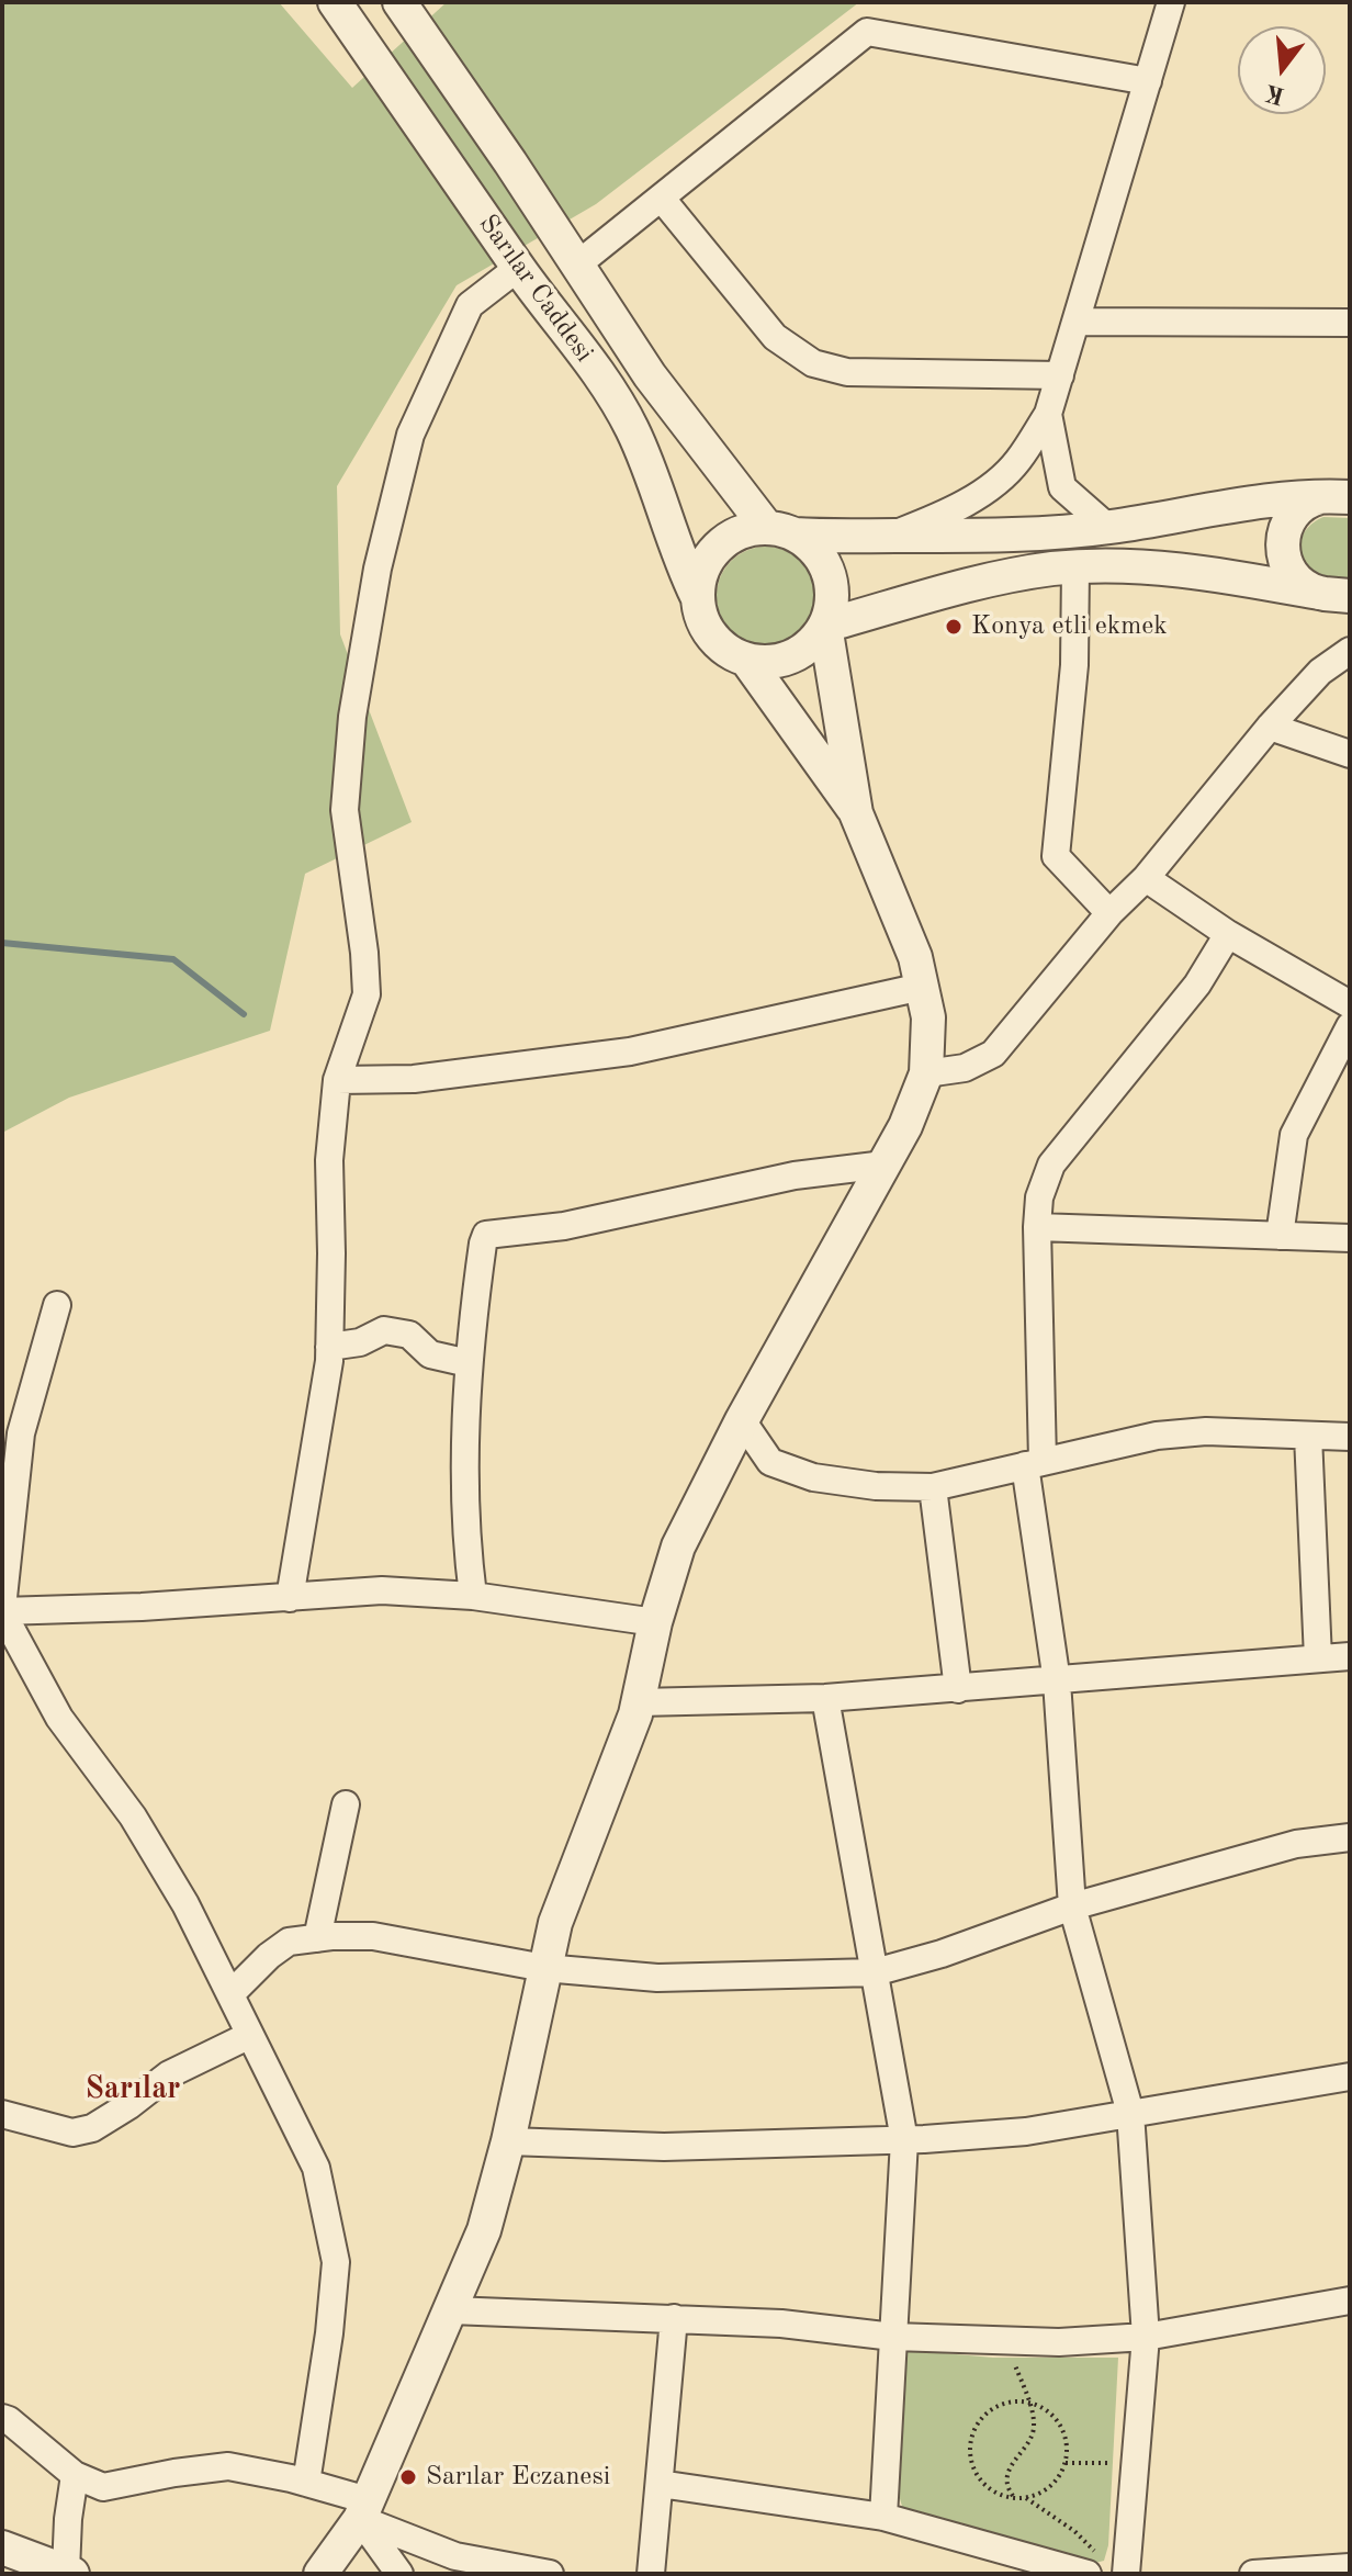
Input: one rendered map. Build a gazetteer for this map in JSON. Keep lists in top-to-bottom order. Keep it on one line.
{"streets":{"street":["Sarılar Caddesi"]},"districts":["Sarılar"],"places":["Konya etli ekmek","Sarılar Eczanesi"],"north":"bottom"}
